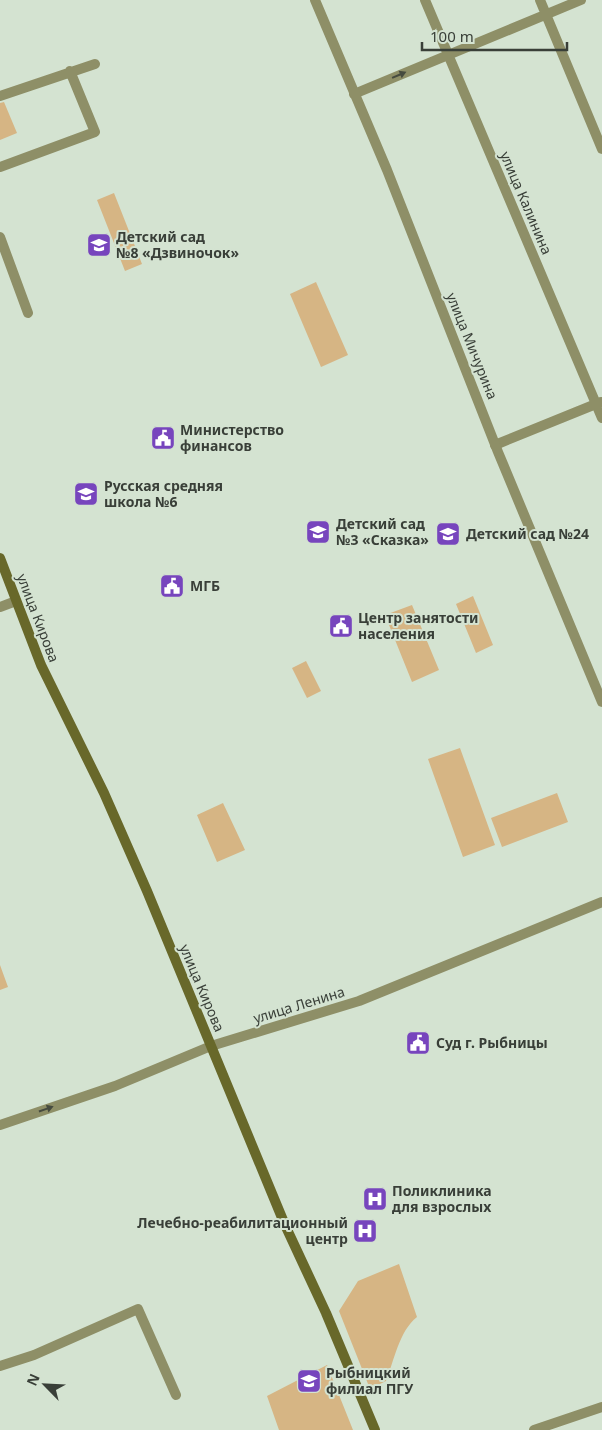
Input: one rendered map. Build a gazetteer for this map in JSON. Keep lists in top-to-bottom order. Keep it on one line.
{"streets":{"main road":["улица Кирова"],"street":["улица Калинина","улица Мичурина","улица Ленина"]},"crossings":[["улица Кирова","улица Ленина"]],"one_way":["улица Ленина"],"places":{"school or university":["Детский сад №8 «Дзвиночок»","Русская средняя школа №6","Детский сад №3 «Сказка»","Детский сад №24","Рыбницкий филиал ПГУ"],"public building":["Министерство финансов","МГБ","Центр занятости населения","Суд г. Рыбницы"],"hospital":["Поликлиника для взрослых","Лечебно-реабилитационный центр"]},"scale_bar":"100 m","north":"top left"}
